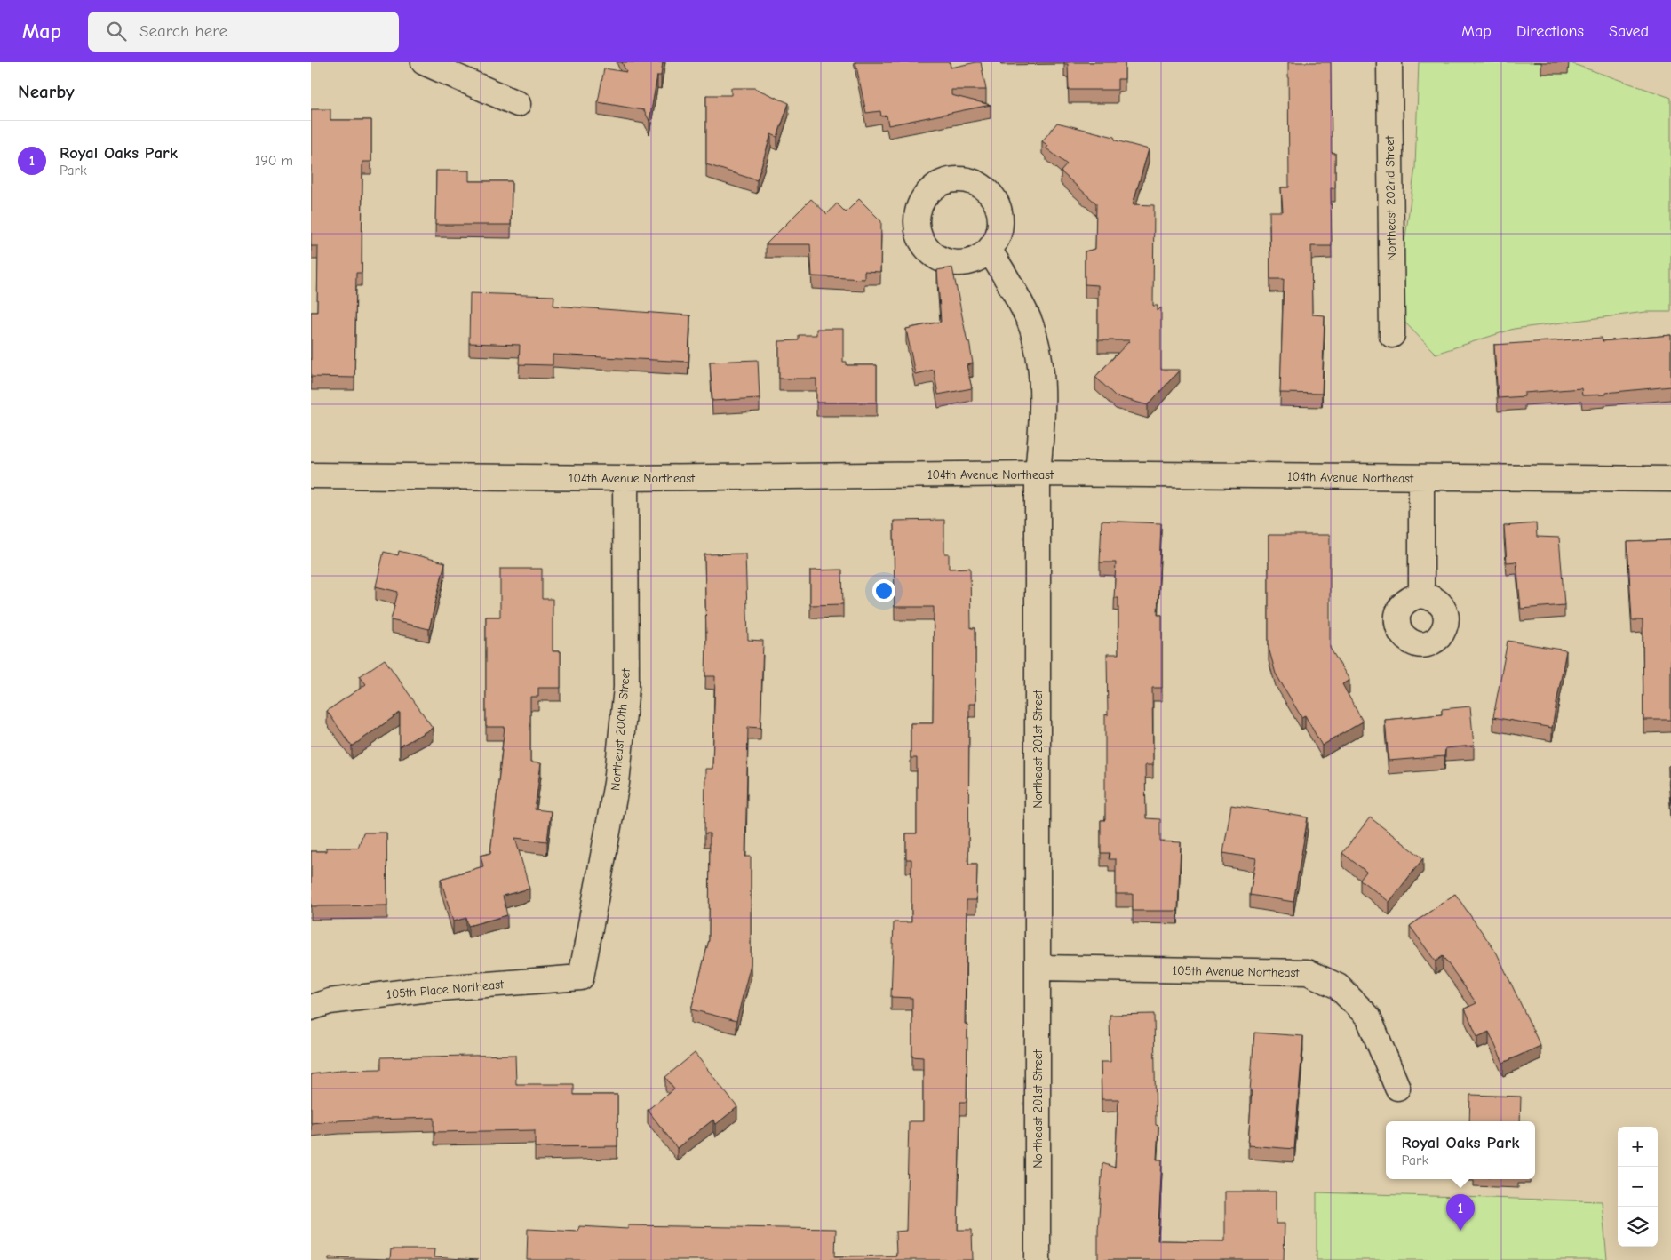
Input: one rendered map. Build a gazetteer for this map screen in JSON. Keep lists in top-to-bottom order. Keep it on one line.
{"streets":{"street":["Northeast 202nd Street","104th Avenue Northeast","Northeast 200th Street","Northeast 201st Street","105th Avenue Northeast","105th Place Northeast"]},"crossings":[["104th Avenue Northeast","Northeast 200th Street"],["104th Avenue Northeast","Northeast 201st Street"],["Northeast 200th Street","105th Place Northeast"],["Northeast 201st Street","105th Avenue Northeast"]],"page":{"header":"Map","search":"Search here","nav":["Map","Directions","Saved"],"heading":"Nearby","list":[{"mark":"1","name":"Royal Oaks Park","note":"Park","value":"190 m"}],"popup":["Royal Oaks Park","Park"],"map_buttons":["+","−"],"pins":"1"}}
